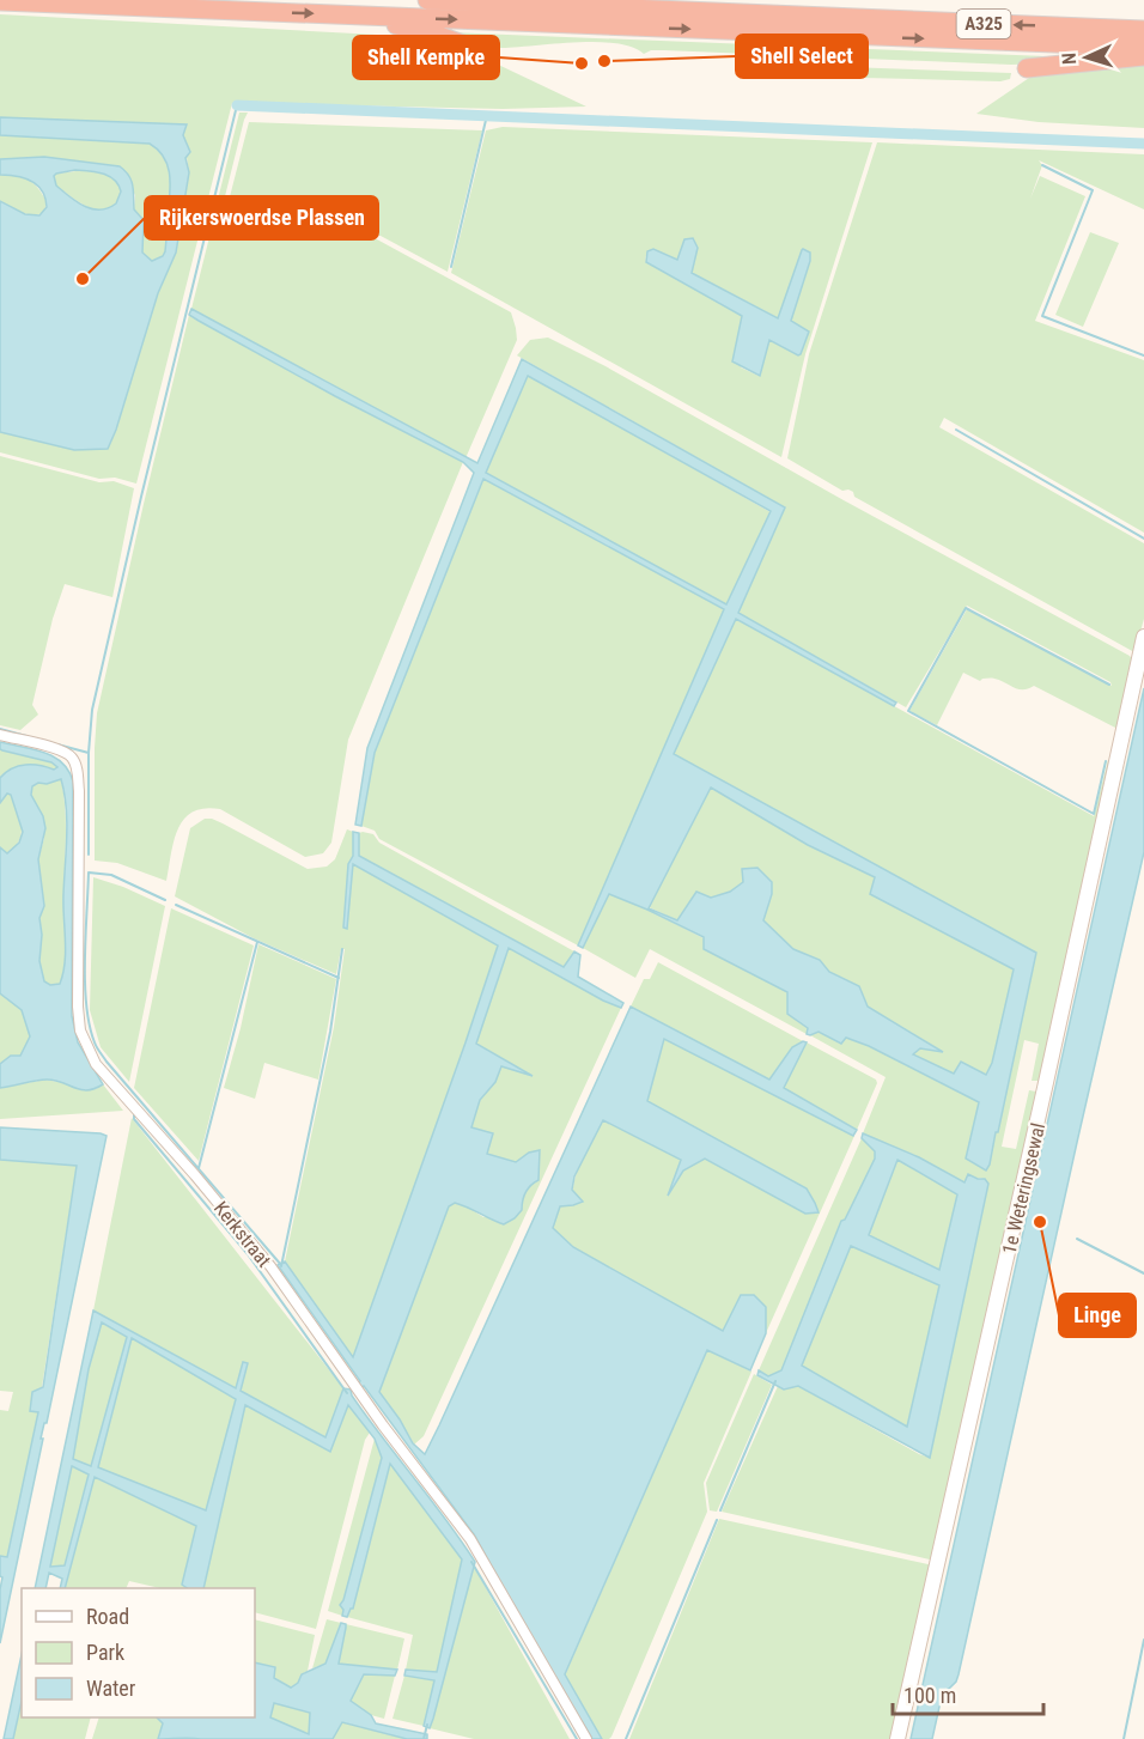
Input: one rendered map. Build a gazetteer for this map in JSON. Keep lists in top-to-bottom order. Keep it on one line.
{"streets":{"highway":["A325"],"street":["1e Weteringsewal","Kerkstraat"]},"places":["Shell Select","Shell Kempke","Rijkerswoerdse Plassen","Linge"],"legend":["Road","Park","Water"],"scale_bar":"100 m","north":"left"}
